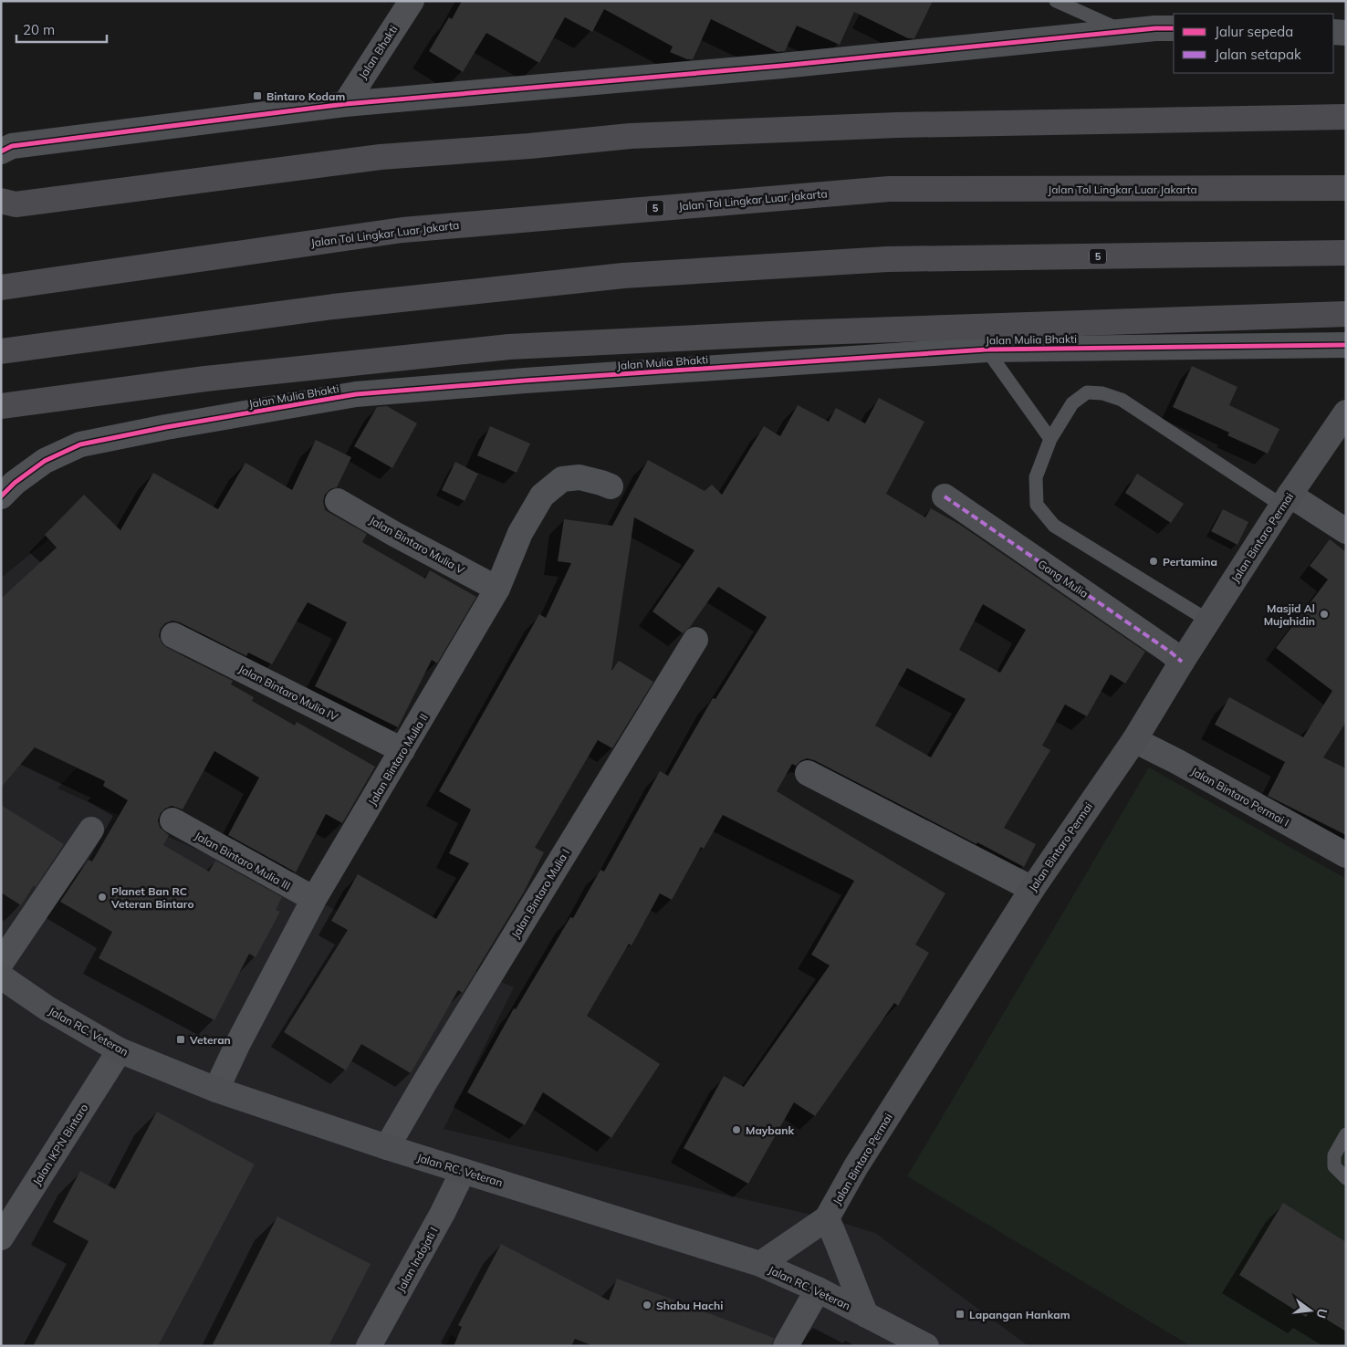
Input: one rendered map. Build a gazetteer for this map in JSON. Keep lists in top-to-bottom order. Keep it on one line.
{"streets":{"highway":["Jalan Tol Lingkar Luar Jakarta","5"],"main road":["Jalan Bintaro Permai","Jalan RC. Veteran"],"street":["Jalan Bhakti","Jalan Mulia Bhakti","Jalan Bintaro Mulia V","Gang Mulia","Jalan Bintaro Mulia IV","Jalan Bintaro Mulia II","Jalan Bintaro Permai I","Jalan Bintaro Mulia III","Jalan Bintaro Mulia I","Jalan IKPN Bintaro","Jalan Indojati I"]},"crossings":[["Jalan Bintaro Permai","Gang Mulia"],["Jalan Bintaro Permai","Jalan Bintaro Permai I"],["Jalan Bintaro Permai","Jalan RC. Veteran"],["Jalan Bintaro Mulia V","Jalan Bintaro Mulia II"],["Jalan Bintaro Mulia IV","Jalan Bintaro Mulia II"],["Jalan Bintaro Mulia II","Jalan Bintaro Mulia III"],["Jalan Bintaro Mulia II","Jalan RC. Veteran"],["Jalan Bintaro Mulia I","Jalan RC. Veteran"],["Jalan RC. Veteran","Jalan IKPN Bintaro"],["Jalan RC. Veteran","Jalan Indojati I"]],"places":{"transit":["Bintaro Kodam","Veteran","Lapangan Hankam"],"other":["Pertamina","Masjid Al Mujahidin","Planet Ban RC Veteran Bintaro","Maybank","Shabu Hachi"]},"legend":["Jalur sepeda","Jalan setapak"],"scale_bar":"20 m","north":"right"}
